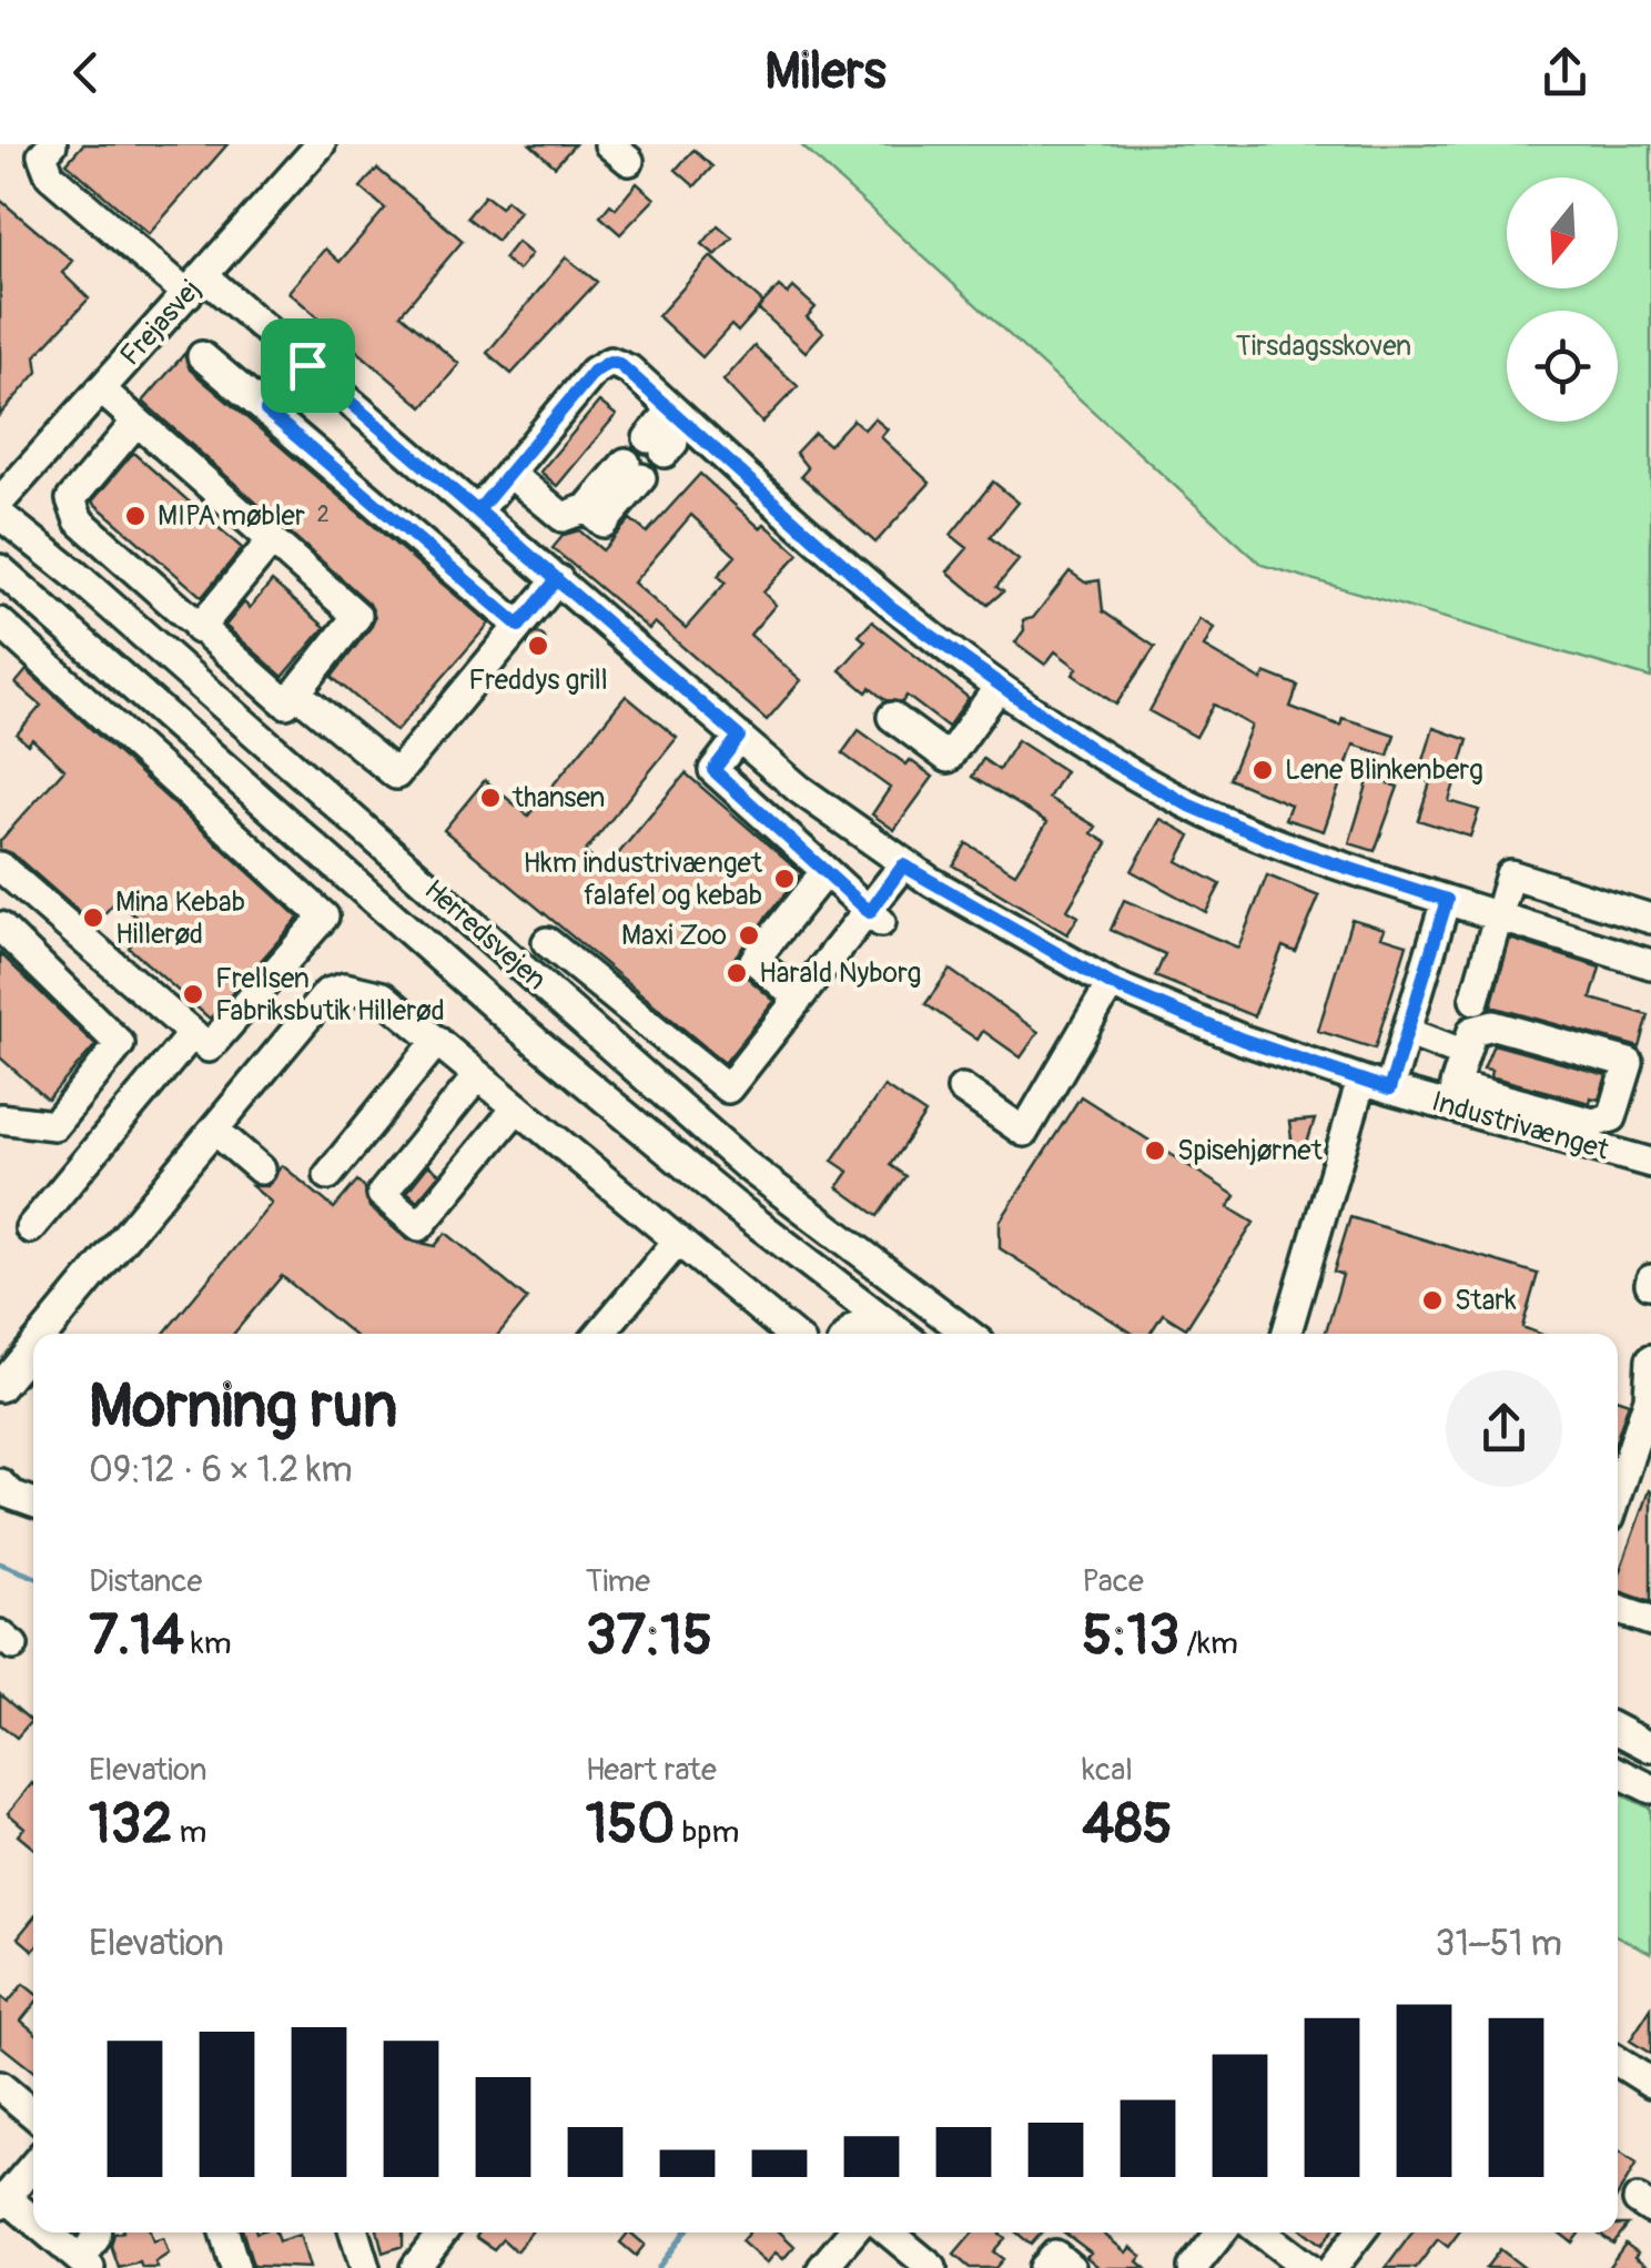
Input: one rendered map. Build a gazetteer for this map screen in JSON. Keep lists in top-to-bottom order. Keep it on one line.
{"streets":{"street":["Frejasvej","Herredsvejen","Industrivænget"]},"crossings":[["Frejasvej","Industrivænget"]],"parks":["Tirsdagsskoven"],"places":["MIPA møbler","Freddys grill","Lene Blinkenberg","thansen","Hkm industrivænget falafel og kebab","Mina Kebab Hillerød","Maxi Zoo","Harald Nyborg","Frellsen Fabriksbutik Hillerød","Spisehjørnet","Stark"],"house_numbers":["2"],"north":"bottom","page":{"header":"Milers","heading":["Morning run","09:12 · 6 × 1.2 km"],"stats":[["Distance","7.14 km"],["Time","37:15"],["Pace","5:13 /km"],["Elevation","132 m"],["Heart rate","150 bpm"],["kcal","485"]],"chart":["Elevation","31–51 m"]}}
